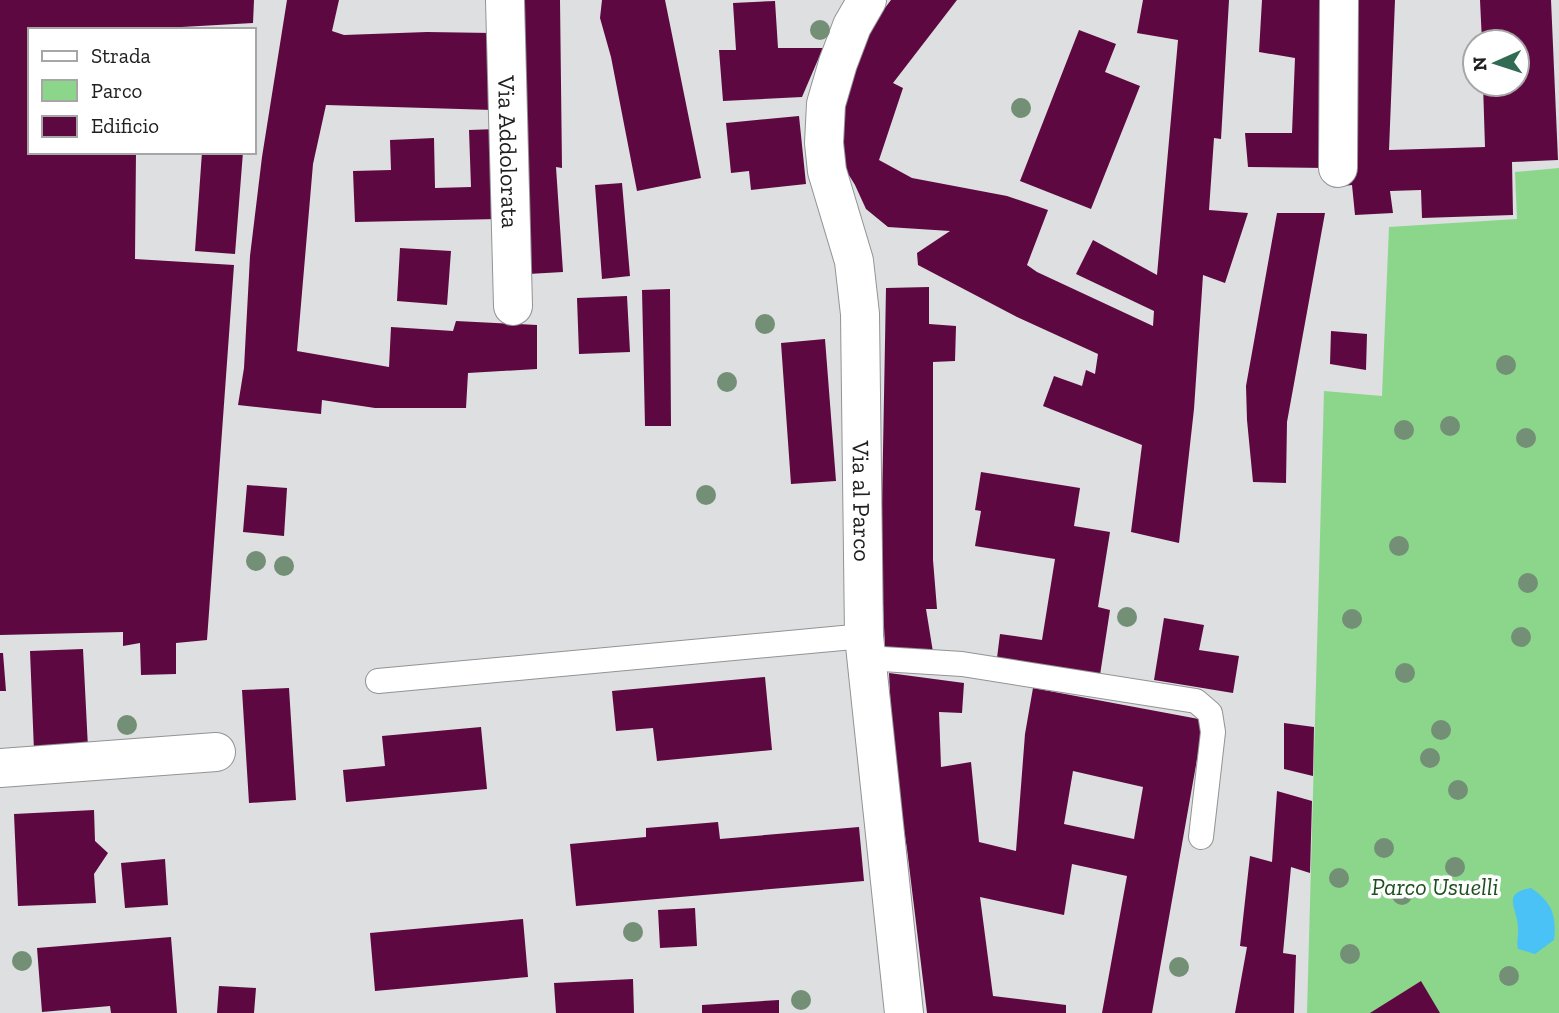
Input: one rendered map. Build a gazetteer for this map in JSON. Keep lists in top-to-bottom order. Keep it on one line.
{"streets":{"street":["Via Addolorata","Via al Parco"]},"parks":["Parco Usuelli"],"legend":["Strada","Parco","Edificio"],"north":"left"}
